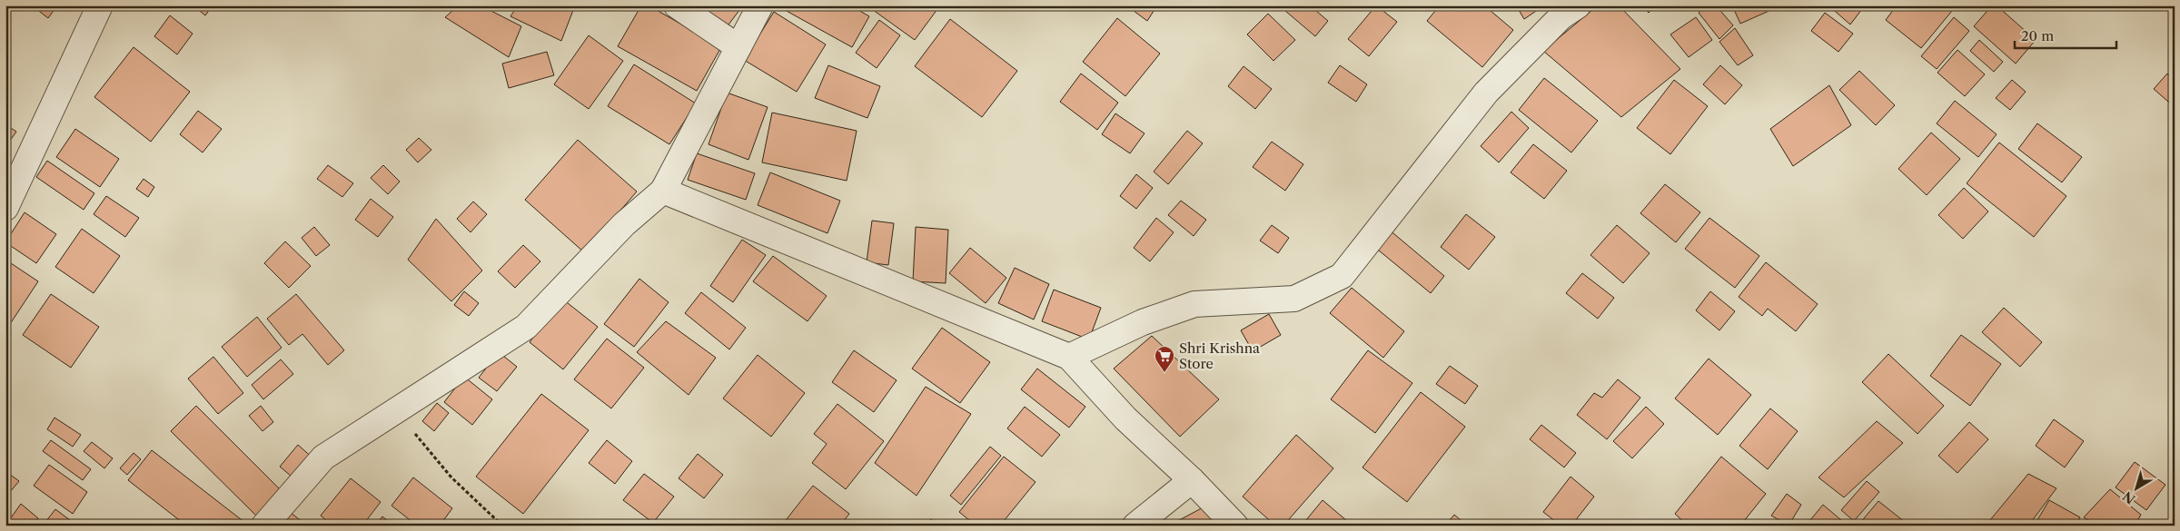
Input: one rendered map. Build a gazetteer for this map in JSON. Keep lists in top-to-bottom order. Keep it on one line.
{"places":{"supermarket":["Shri Krishna Store"]},"scale_bar":"20 m","north":"bottom left"}
